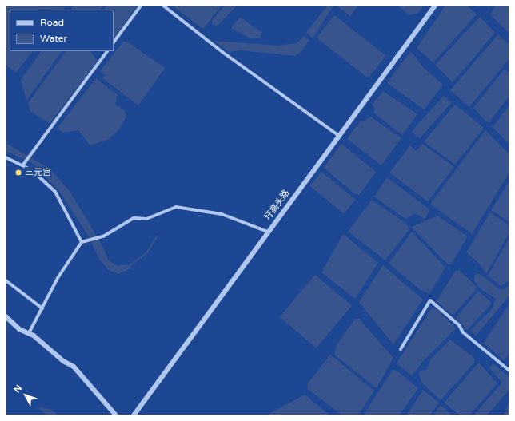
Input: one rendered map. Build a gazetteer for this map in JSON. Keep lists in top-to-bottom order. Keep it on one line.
{"streets":{"street":["圩高头路"]},"places":["三元宫"],"legend":["Road","Water"],"north":"top left"}
